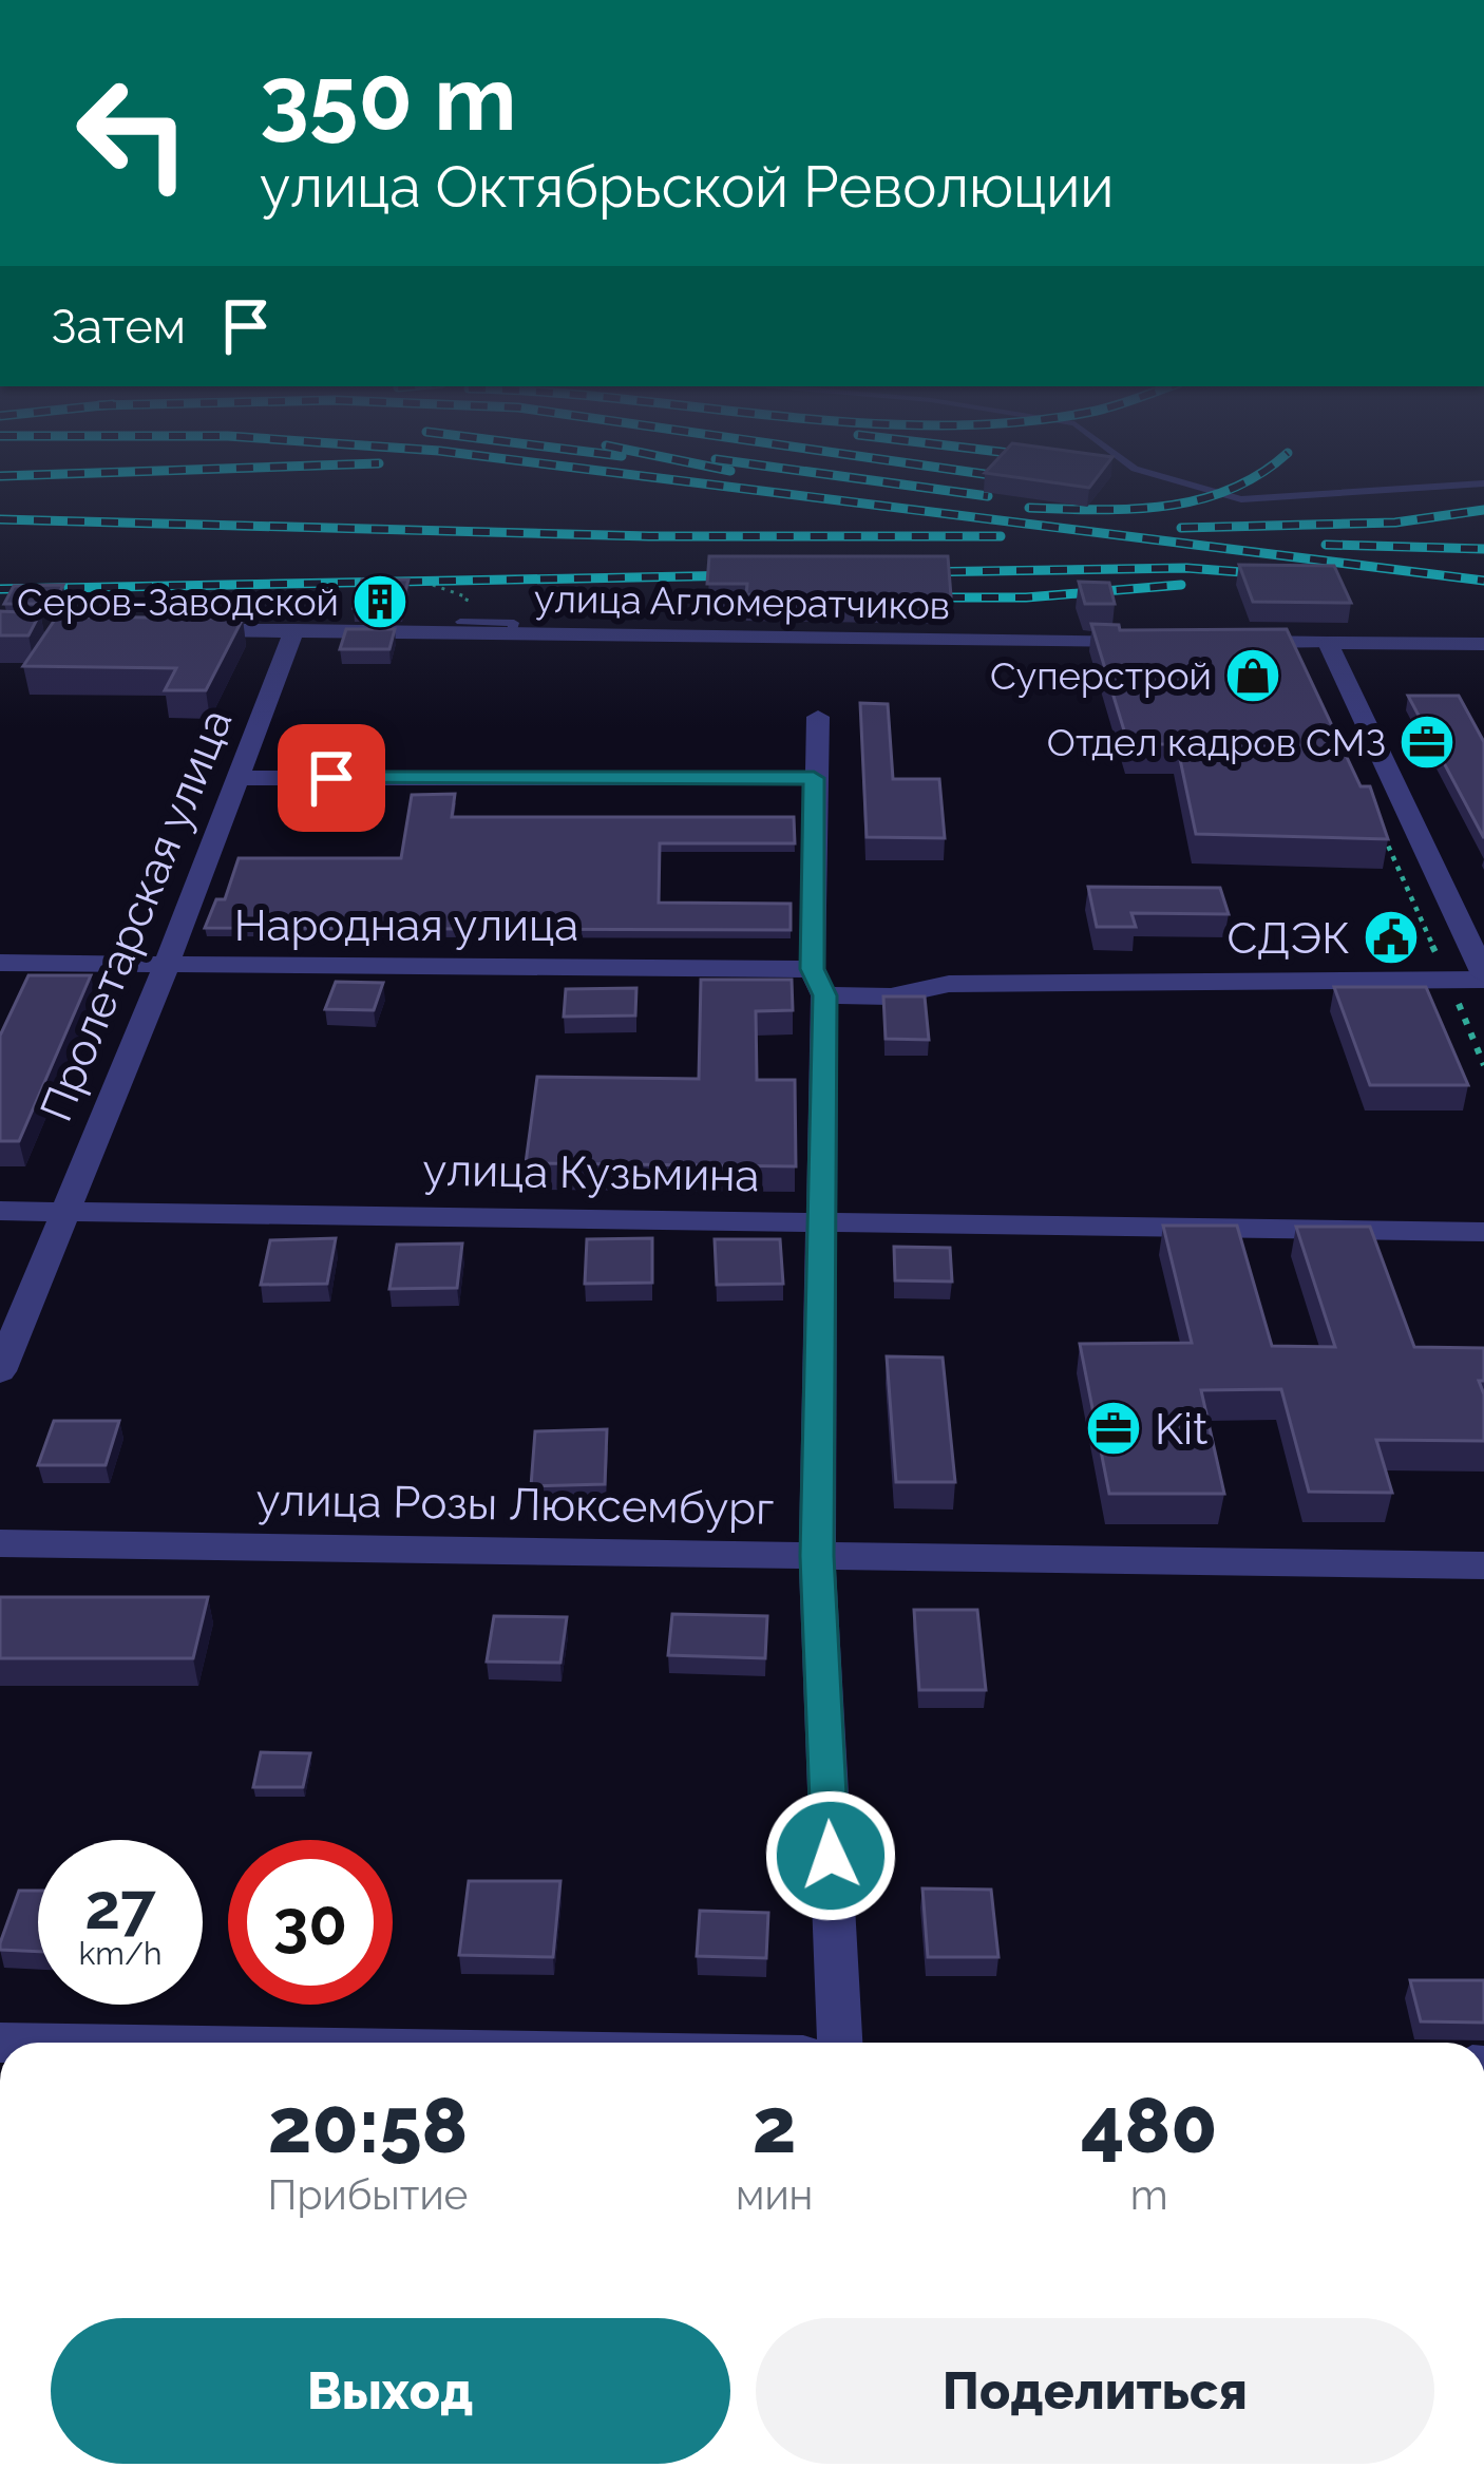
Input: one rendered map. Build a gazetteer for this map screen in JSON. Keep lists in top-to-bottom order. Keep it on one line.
{"streets":{"street":["улица Агломератчиков","Пролетарская улица","Народная улица","улица Кузьмина","улица Розы Люксембург"]},"crossings":[["улица Агломератчиков","Пролетарская улица"],["Пролетарская улица","Народная улица"],["Пролетарская улица","улица Кузьмина"]],"places":{"building":["Серов-Заводской"],"shop":["Суперстрой"],"office":["Отдел кадров СМЗ","Kit"],"public building":["СДЭК"]},"page":{"turn":["350 m","улица Октябрьской Революции"],"then":"Затем","speed":"27 km/h","limit":"30","eta":["20:58","Прибытие","2","мин","480","m"],"buttons":["Выход","Поделиться"]}}
